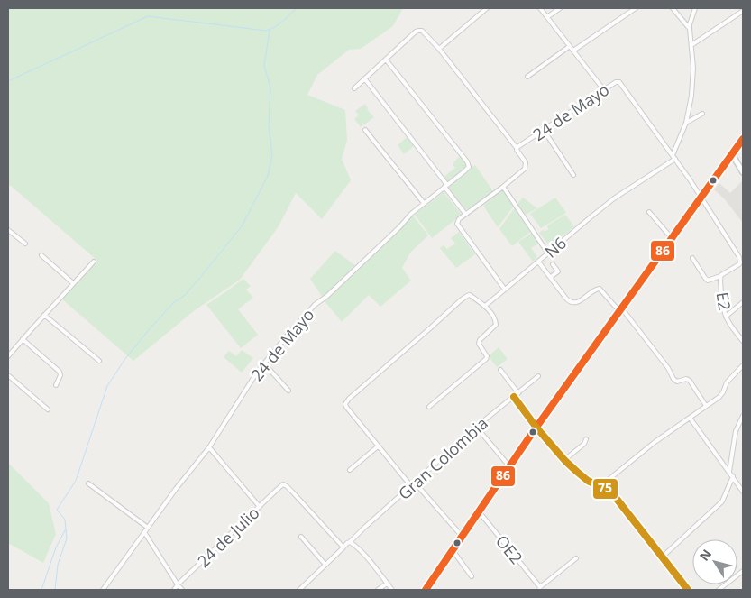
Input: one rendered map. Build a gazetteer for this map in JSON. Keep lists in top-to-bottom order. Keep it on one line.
{"streets":{"street":["24 de Mayo","N6","E2","Gran Colombia","24 de Julio","OE2"]},"crossings":[["24 de Mayo","N6"],["24 de Mayo","E2"],["Gran Colombia","24 de Julio"]],"lines":["transit line 86","transit line 75"],"north":"top left"}
